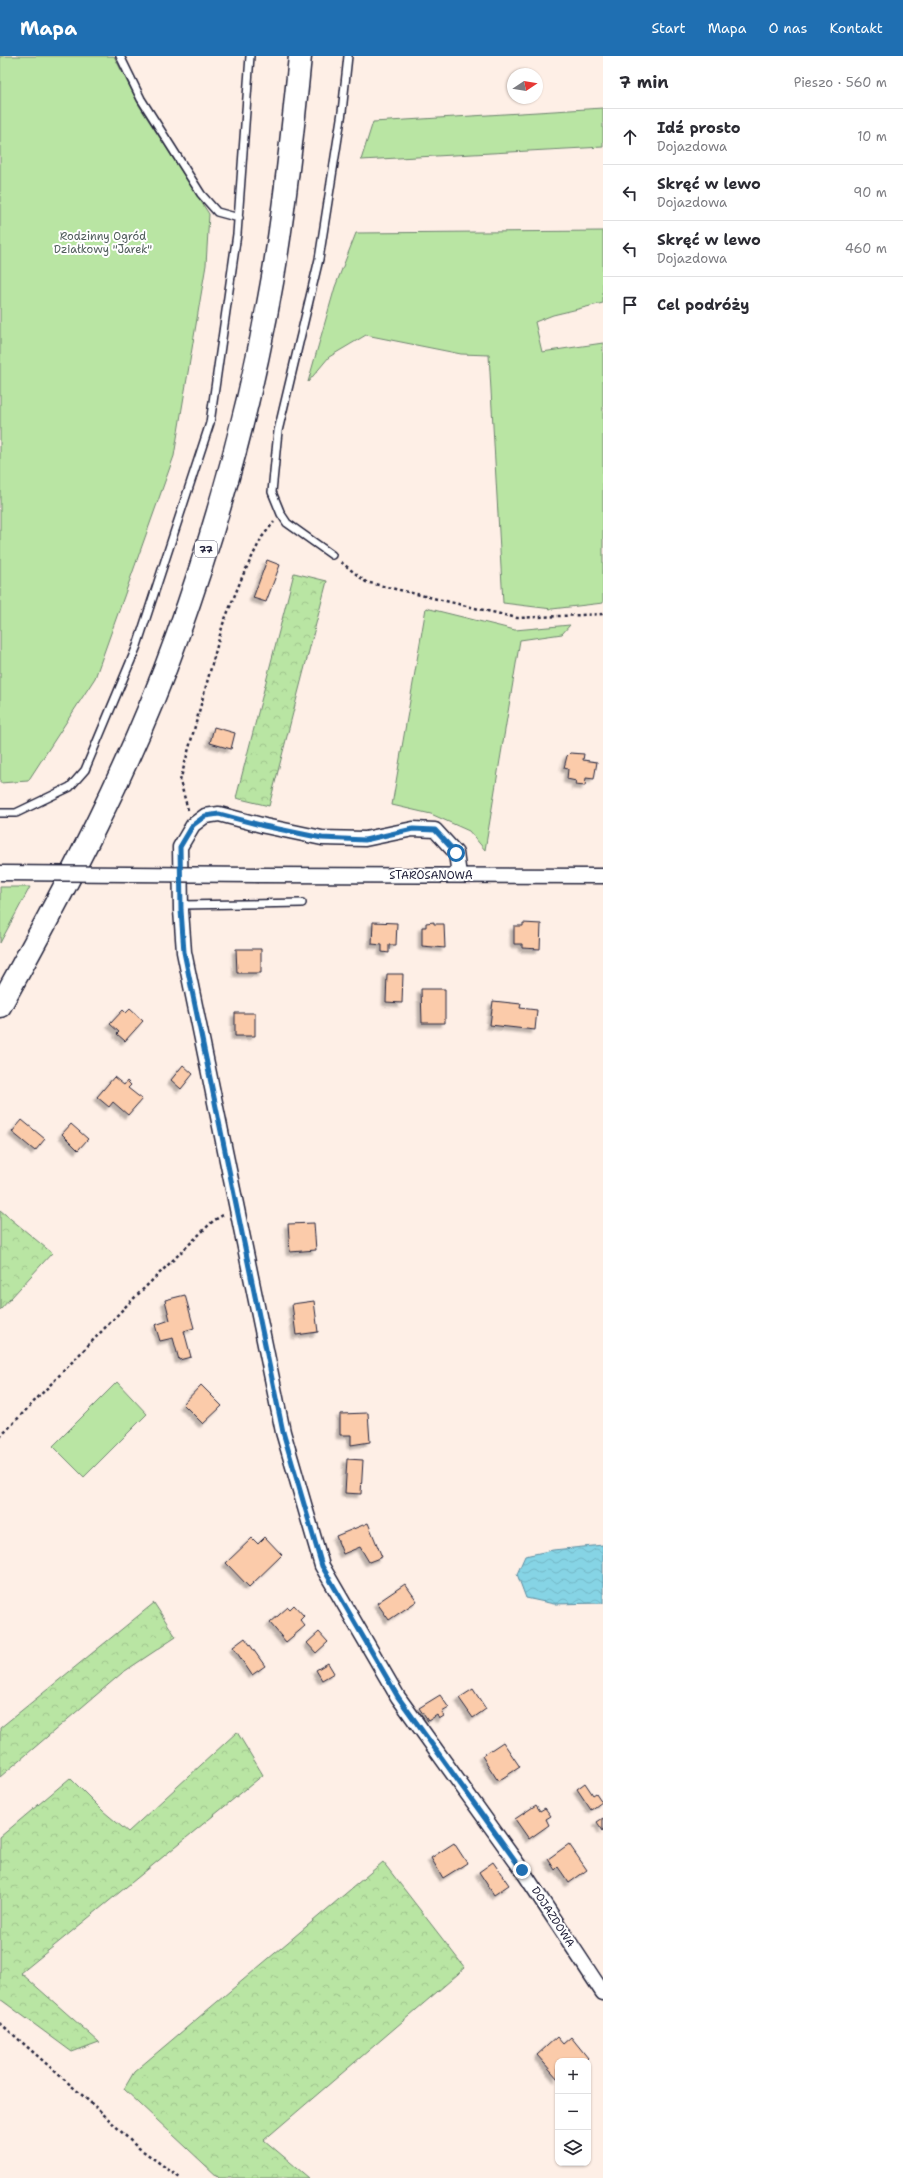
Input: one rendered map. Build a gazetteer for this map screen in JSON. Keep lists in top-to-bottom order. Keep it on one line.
{"streets":{"main road":["77"],"street":["STAROSANOWA","DOJAZDOWA"]},"crossings":[["STAROSANOWA","DOJAZDOWA"]],"parks":["Rodzinny Ogród Działkowy \"Jarek\""],"north":"right","page":{"header":"Mapa","nav":["Start","Mapa","O nas","Kontakt"],"heading":["7 min","Pieszo · 560 m"],"list":[["Idź prosto","Dojazdowa","10 m"],["Skręć w lewo","Dojazdowa","90 m"],["Skręć w lewo","Dojazdowa","460 m"],"Cel podróży"],"map_buttons":["+","−"]}}
